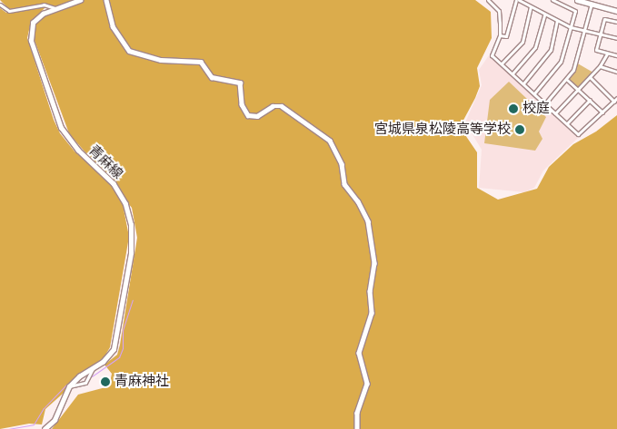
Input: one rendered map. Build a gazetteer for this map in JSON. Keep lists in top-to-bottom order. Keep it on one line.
{"streets":{"street":["青麻線"]},"places":["校庭","宮城県泉松陵高等学校","青麻神社"]}
